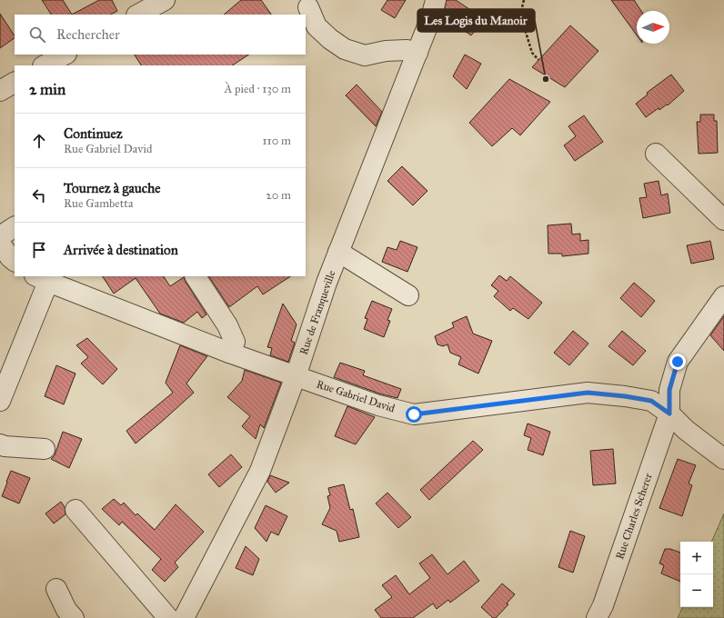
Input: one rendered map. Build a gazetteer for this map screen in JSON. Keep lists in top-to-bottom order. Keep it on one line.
{"streets":{"street":["Rue de Franqueville","Rue Gabriel David","Rue Charles Scherer"]},"crossings":[["Rue de Franqueville","Rue Gabriel David"],["Rue Gabriel David","Rue Charles Scherer"]],"places":["Les Logis du Manoir"],"north":"right","page":{"search":"Rechercher","heading":["2 min","À pied · 130 m"],"list":[["Continuez","Rue Gabriel David","110 m"],["Tournez à gauche","Rue Gambetta","20 m"],"Arrivée à destination"],"map_buttons":["+","−"]}}
